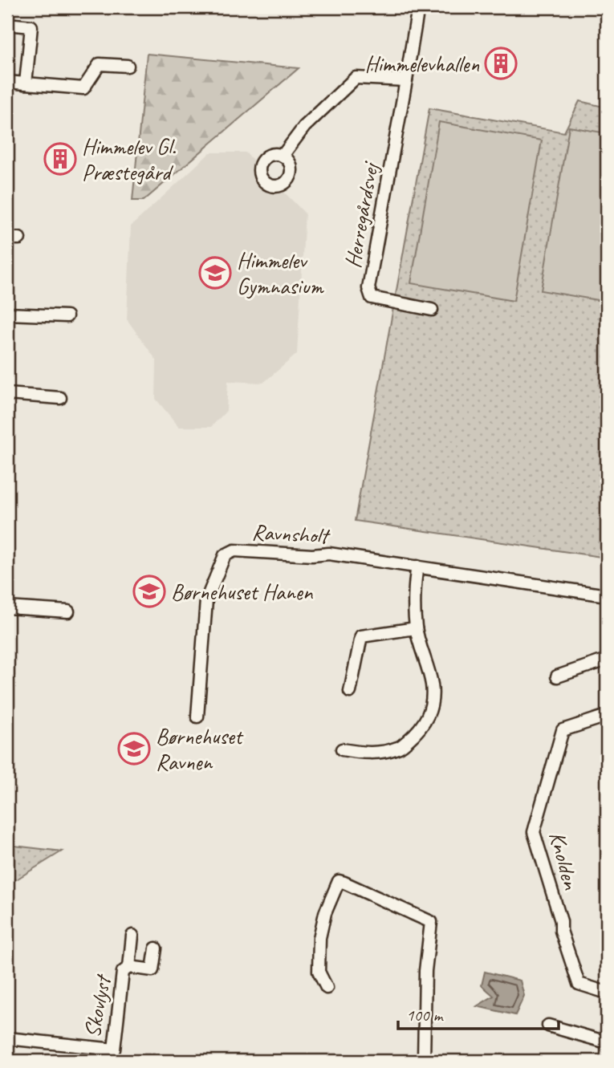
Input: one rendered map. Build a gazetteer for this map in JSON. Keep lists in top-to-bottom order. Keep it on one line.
{"streets":{"street":["Herregårdsvej","Ravnsholt","Knolden","Skovlyst"]},"places":{"building":["Himmelevhallen","Himmelev Gl. Præstegård"],"school or university":["Himmelev Gymnasium","Børnehuset Hanen","Børnehuset Ravnen"]},"scale_bar":"100 m"}
